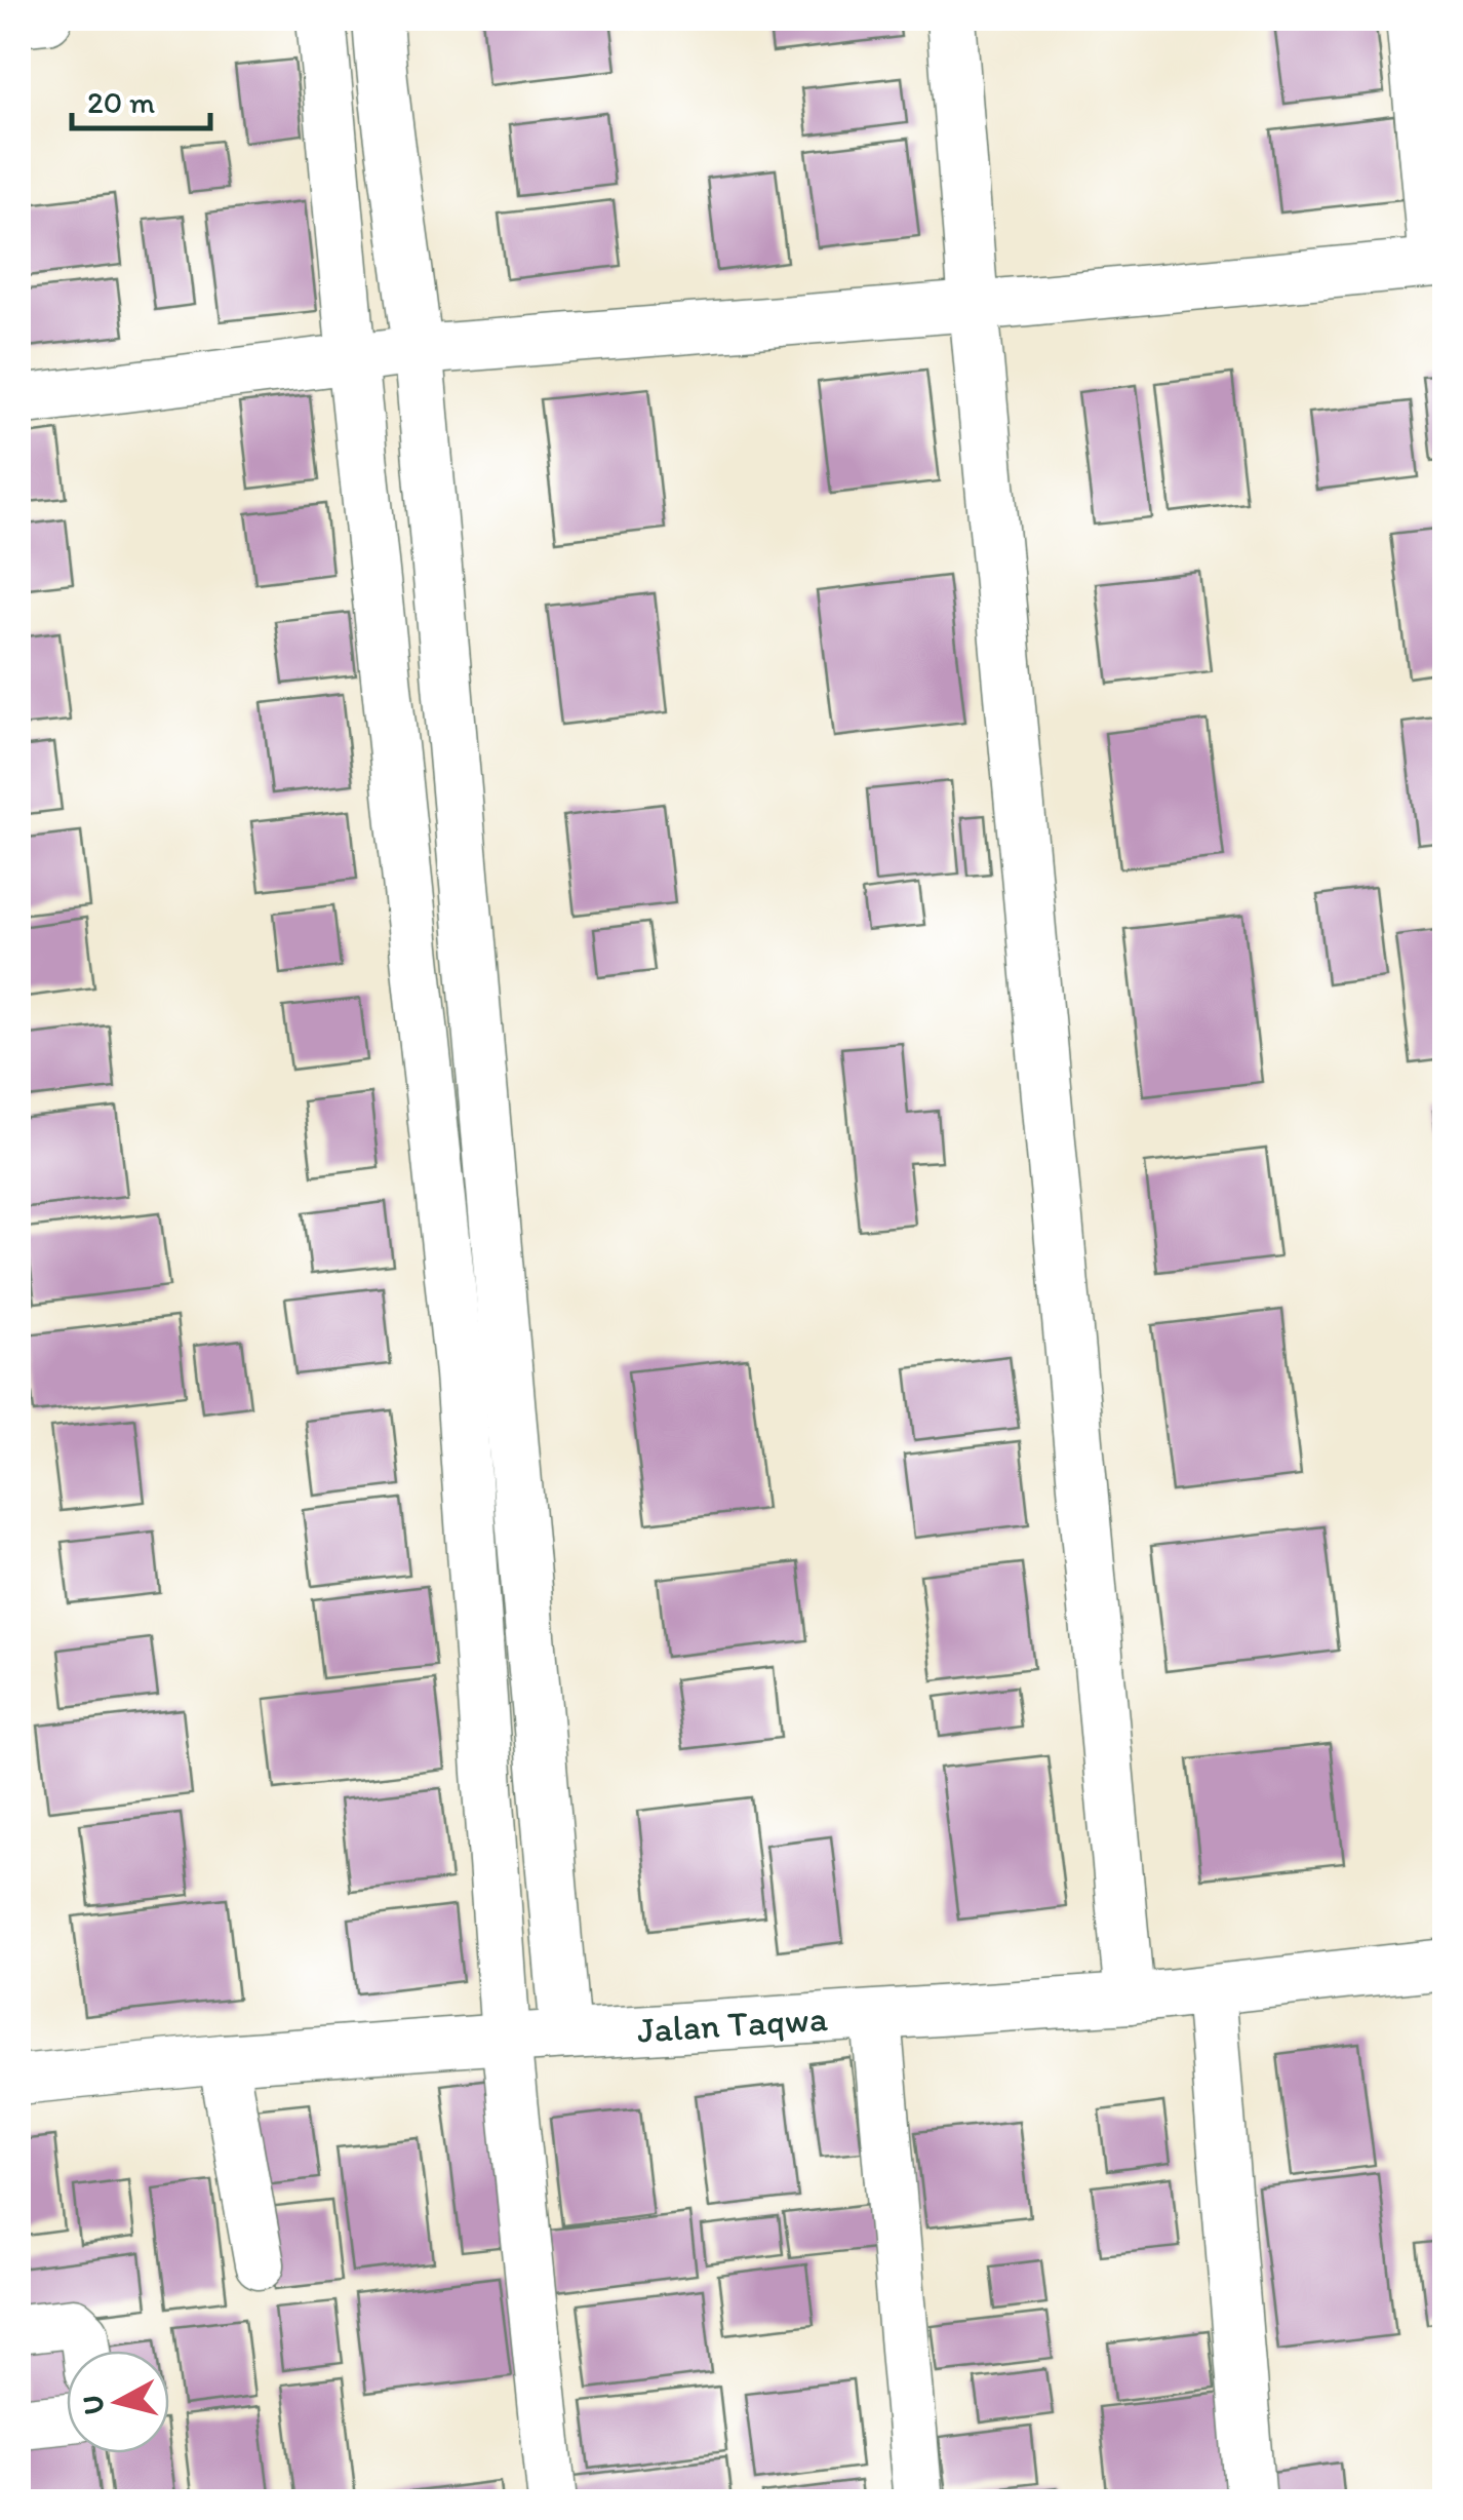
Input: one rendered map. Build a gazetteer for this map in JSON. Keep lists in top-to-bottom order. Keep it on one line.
{"streets":{"street":["Jalan Taqwa"]},"scale_bar":"20 m","north":"left"}
